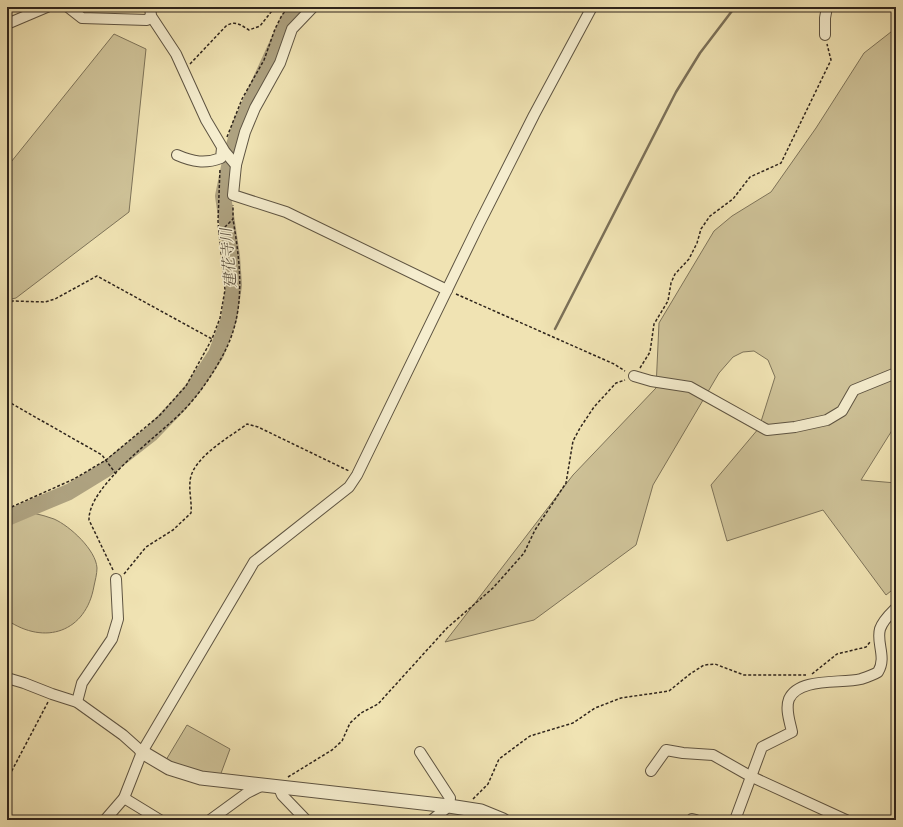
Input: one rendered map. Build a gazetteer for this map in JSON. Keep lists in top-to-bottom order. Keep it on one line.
{"water":["建花寺川"]}
